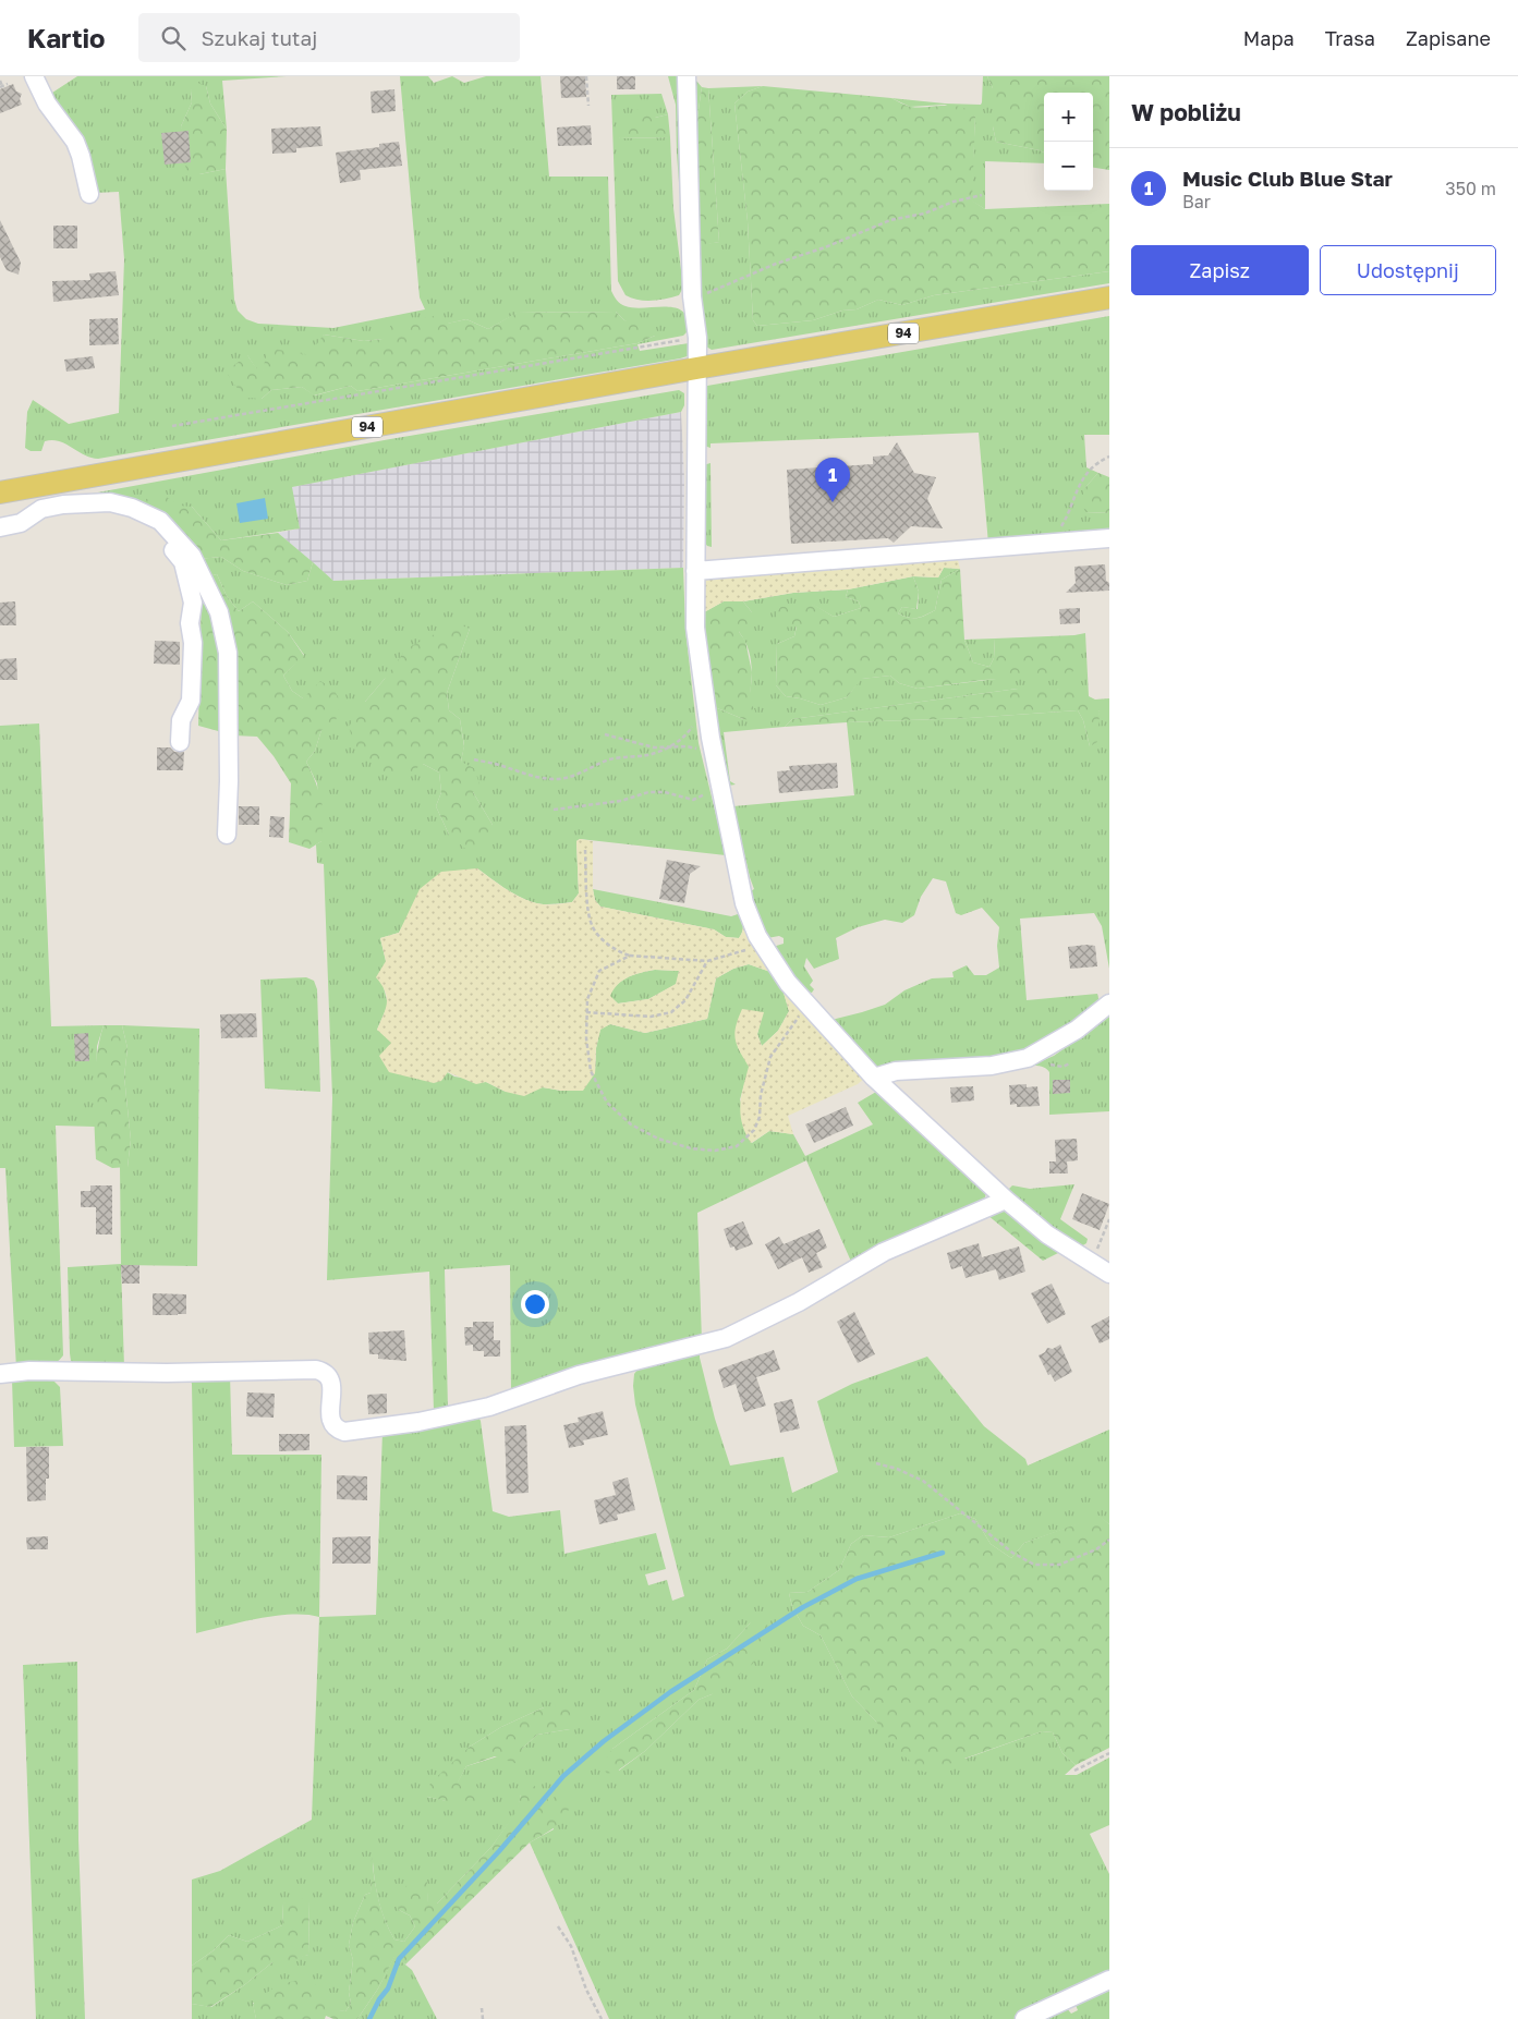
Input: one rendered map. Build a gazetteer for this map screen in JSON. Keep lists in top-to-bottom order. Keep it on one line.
{"streets":{"main road":["94"]},"page":{"header":"Kartio","search":"Szukaj tutaj","nav":["Mapa","Trasa","Zapisane"],"heading":"W pobliżu","map_buttons":["+","−"],"list":[{"mark":"1","name":"Music Club Blue Star","note":"Bar","value":"350 m"}],"buttons":["Zapisz","Udostępnij"],"pins":"1"}}
